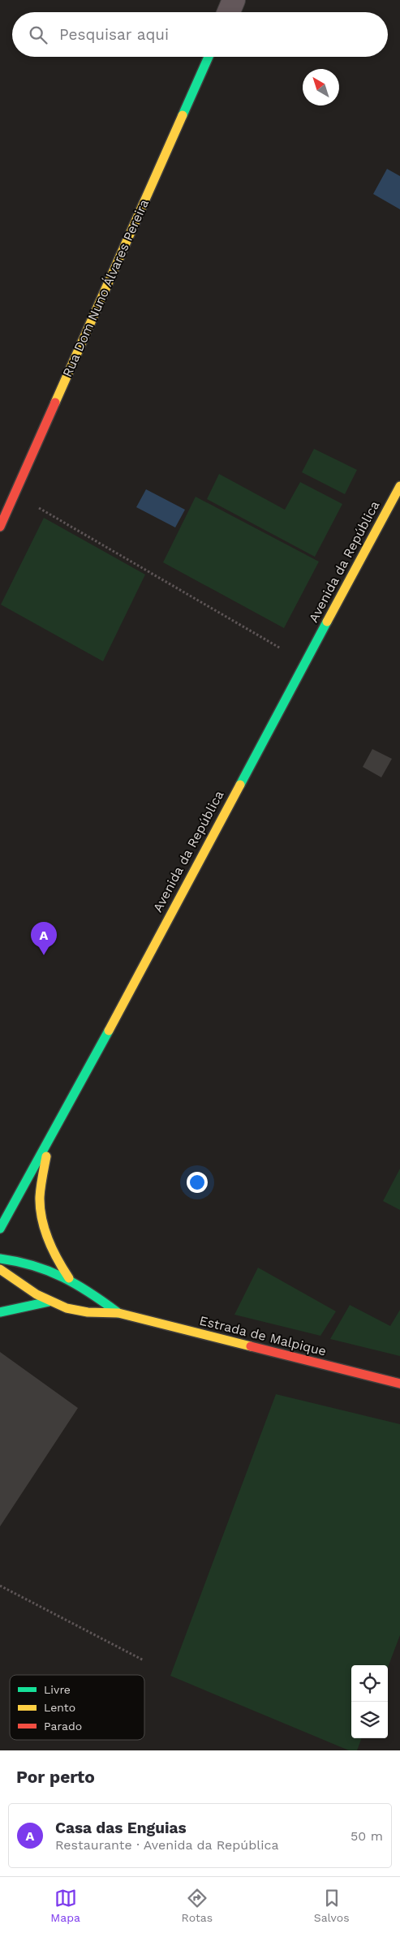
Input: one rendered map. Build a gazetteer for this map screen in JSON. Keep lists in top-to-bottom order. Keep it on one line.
{"streets":{"street":["Rua Dom Nuno Álvares Pereira","Avenida da República","Estrada de Malpique"]},"legend":["Livre","Lento","Parado"],"north":"top left","page":{"search":"Pesquisar aqui","pins":"A","heading":"Por perto","list":[{"mark":"A","name":"Casa das Enguias","note":"Restaurante · Avenida da República","value":"50 m"}],"nav":["Mapa","Rotas","Salvos"]}}
